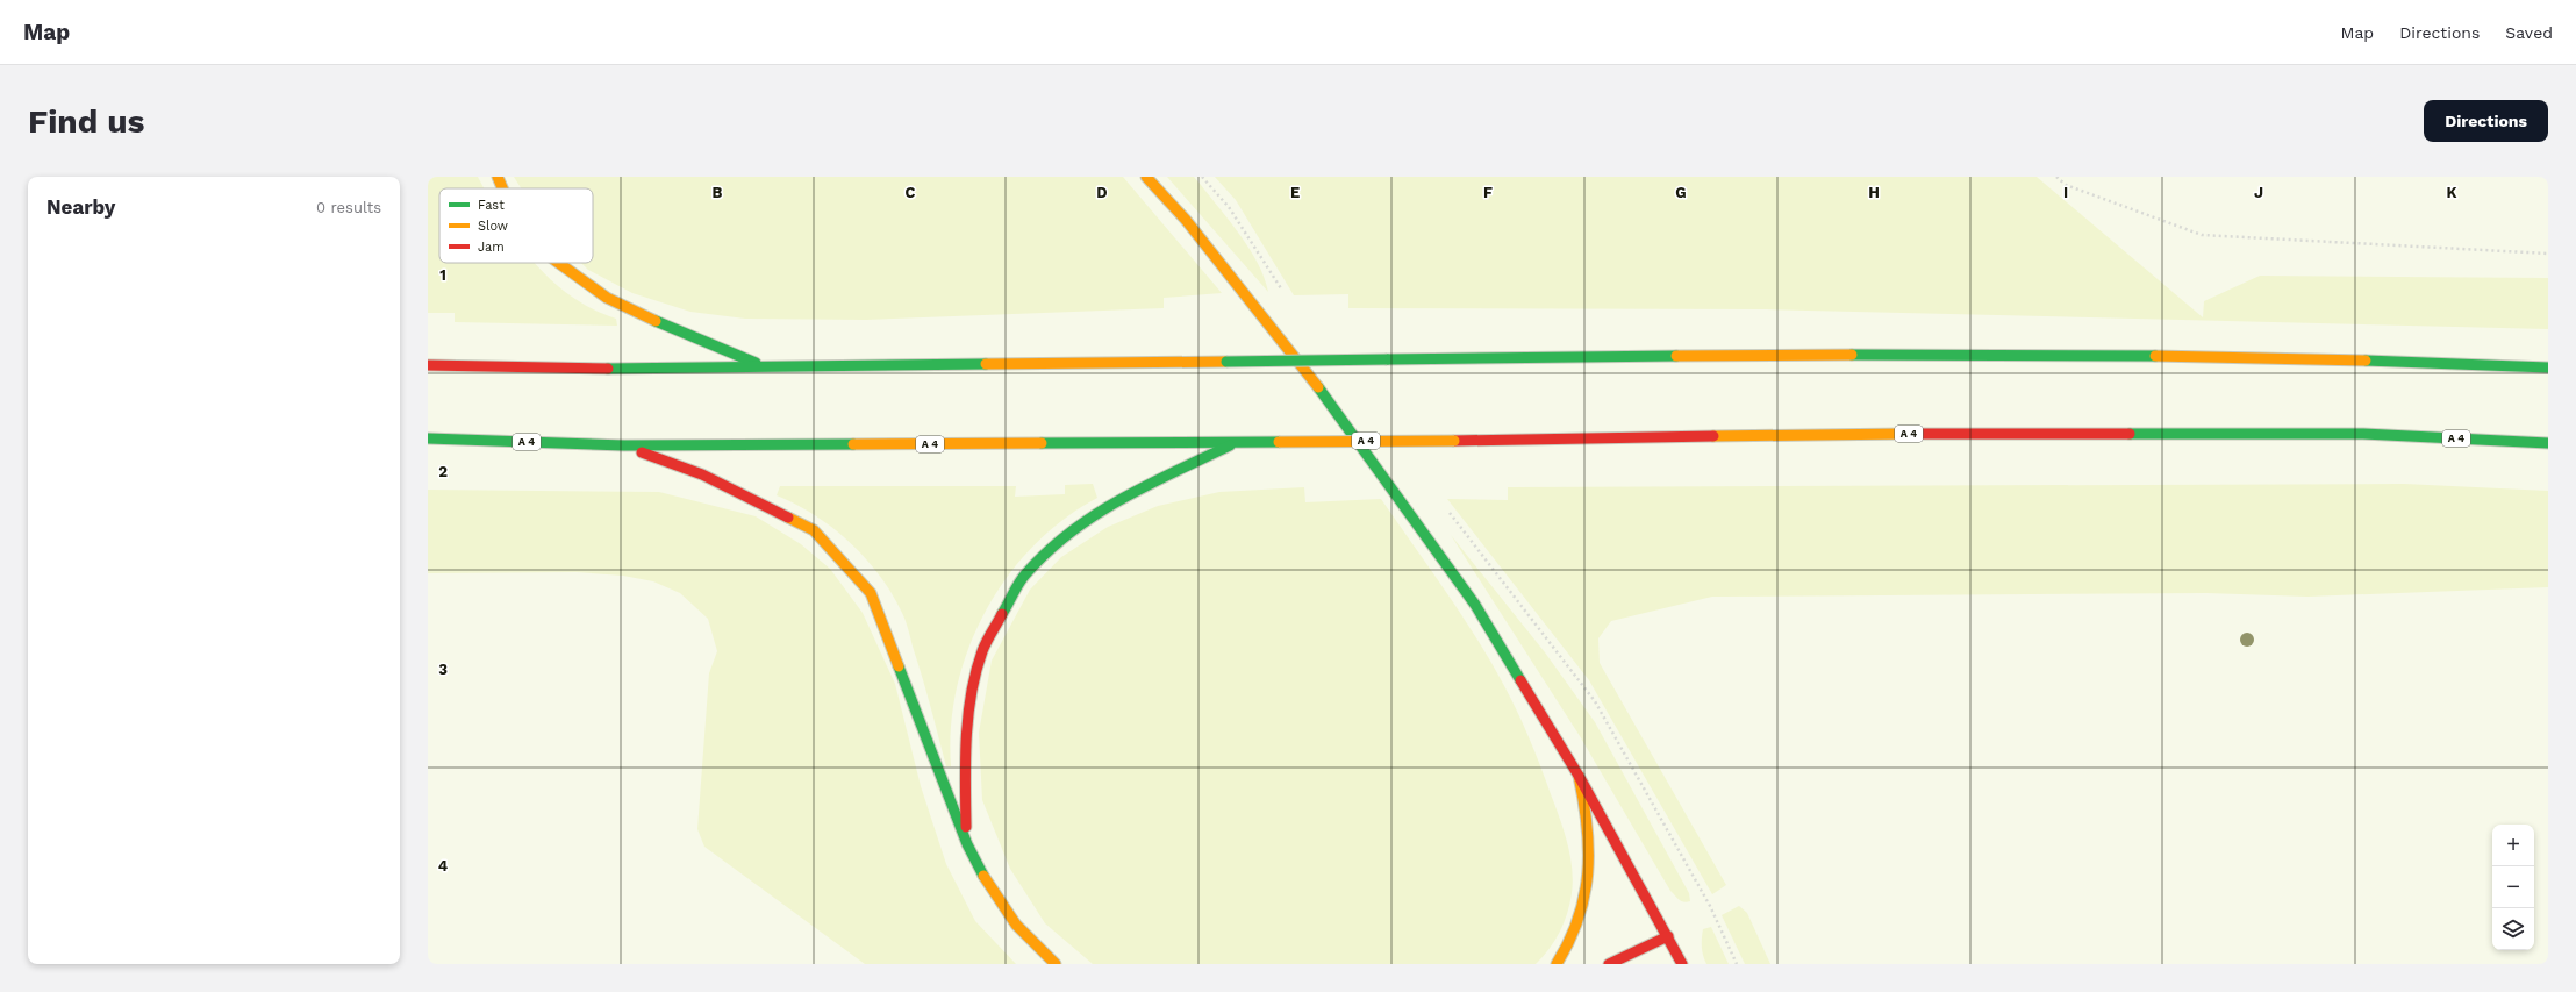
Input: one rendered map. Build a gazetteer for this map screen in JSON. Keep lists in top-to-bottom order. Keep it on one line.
{"streets":{"main road":["A 4"]},"legend":["Fast","Slow","Jam"],"page":{"header":"Map","nav":["Map","Directions","Saved"],"buttons":"Directions","title":"Find us","heading":["Nearby","0 results"],"map_buttons":["+","−"]},"grid":{"columns":["B","C","D","E","F","G","H","I","J","K"],"rows":["1","2","3","4"]}}
